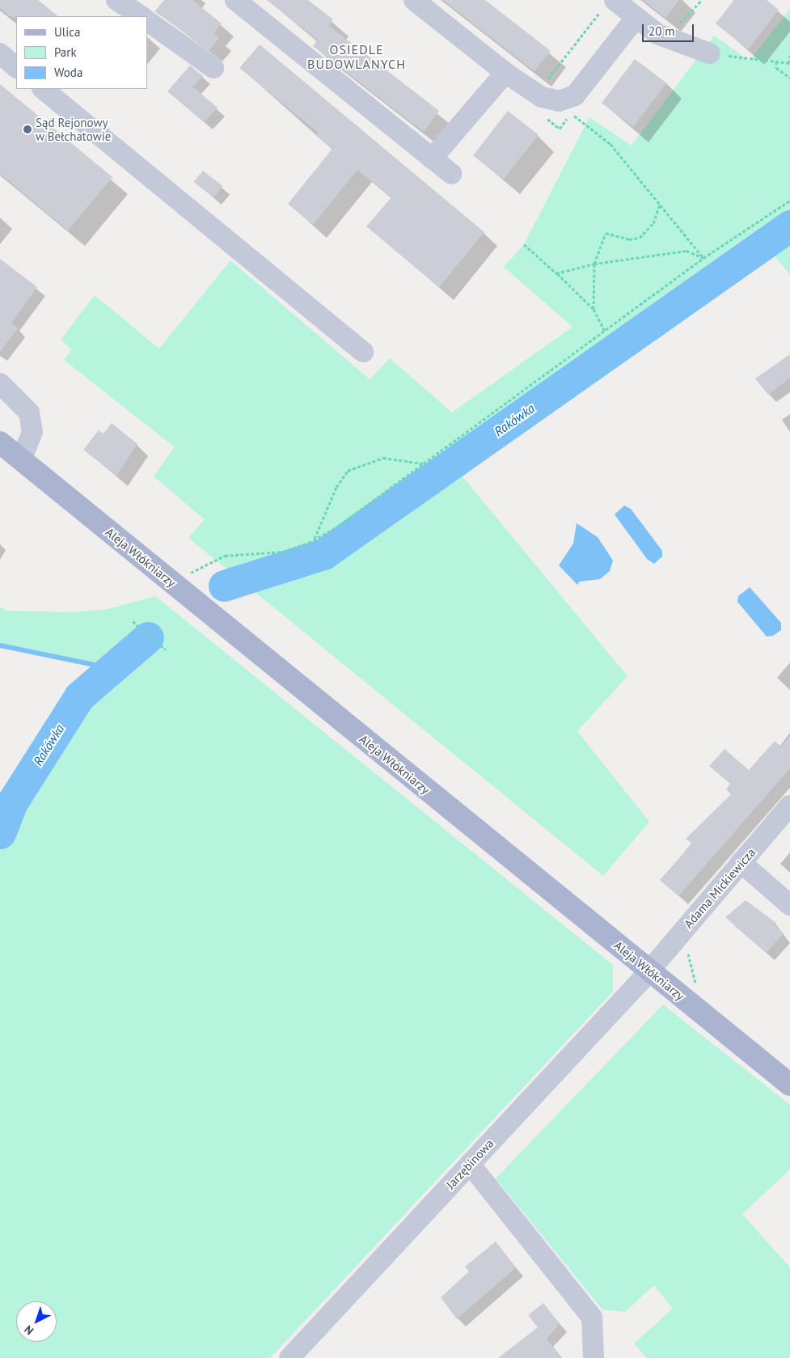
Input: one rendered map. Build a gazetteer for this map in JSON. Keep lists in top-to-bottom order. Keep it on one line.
{"streets":{"main road":["Aleja Włókniarzy"],"street":["Adama Mickiewicza","Jarzębinowa"]},"crossings":[["Aleja Włókniarzy","Adama Mickiewicza"],["Aleja Włókniarzy","Jarzębinowa"],["Adama Mickiewicza","Jarzębinowa"]],"districts":["OSIEDLE BUDOWLANYCH"],"water":["Rakówka"],"places":["Sąd Rejonowy w Bełchatowie"],"legend":["Ulica","Park","Woda"],"scale_bar":"20 m","north":"bottom left"}
